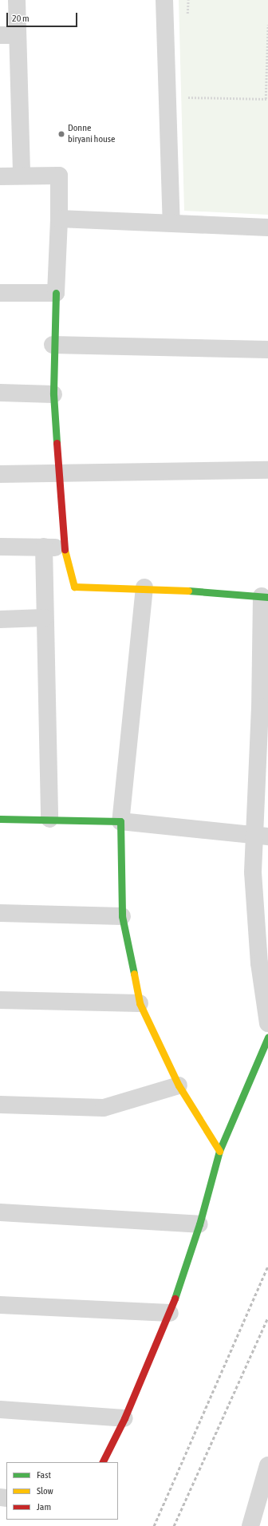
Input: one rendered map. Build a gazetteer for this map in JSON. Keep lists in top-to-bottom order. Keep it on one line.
{"places":["Donne biryani house"],"legend":["Fast","Slow","Jam"],"scale_bar":"20 m"}
